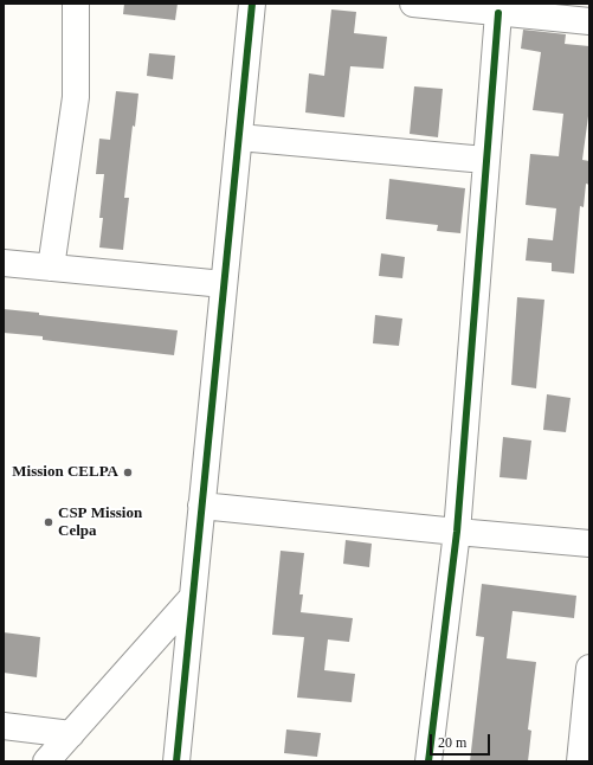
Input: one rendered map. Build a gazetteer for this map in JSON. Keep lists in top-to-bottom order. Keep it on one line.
{"places":["Mission CELPA","CSP Mission Celpa"],"scale_bar":"20 m"}
